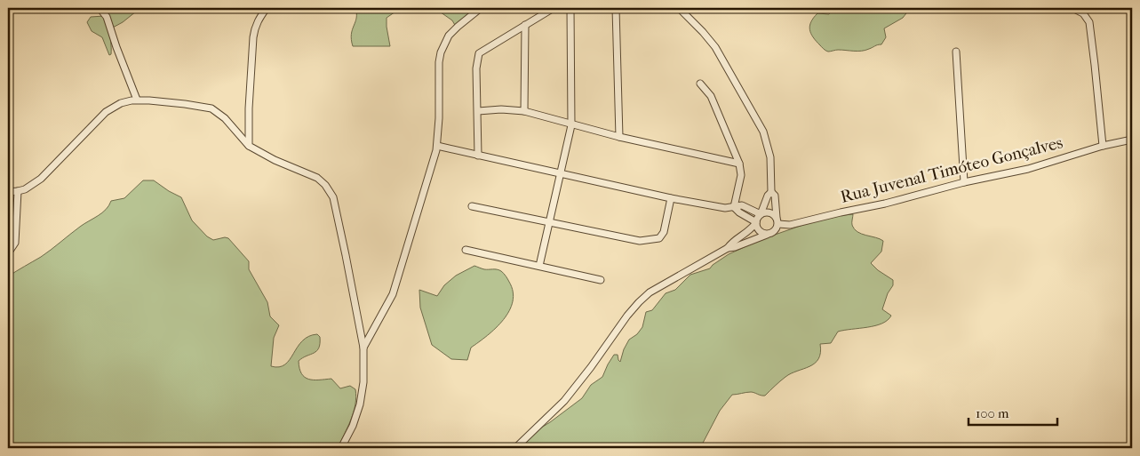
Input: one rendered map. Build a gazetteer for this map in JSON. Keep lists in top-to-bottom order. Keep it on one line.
{"streets":{"street":["Rua Juvenal Timóteo Gonçalves"]},"scale_bar":"100 m"}
